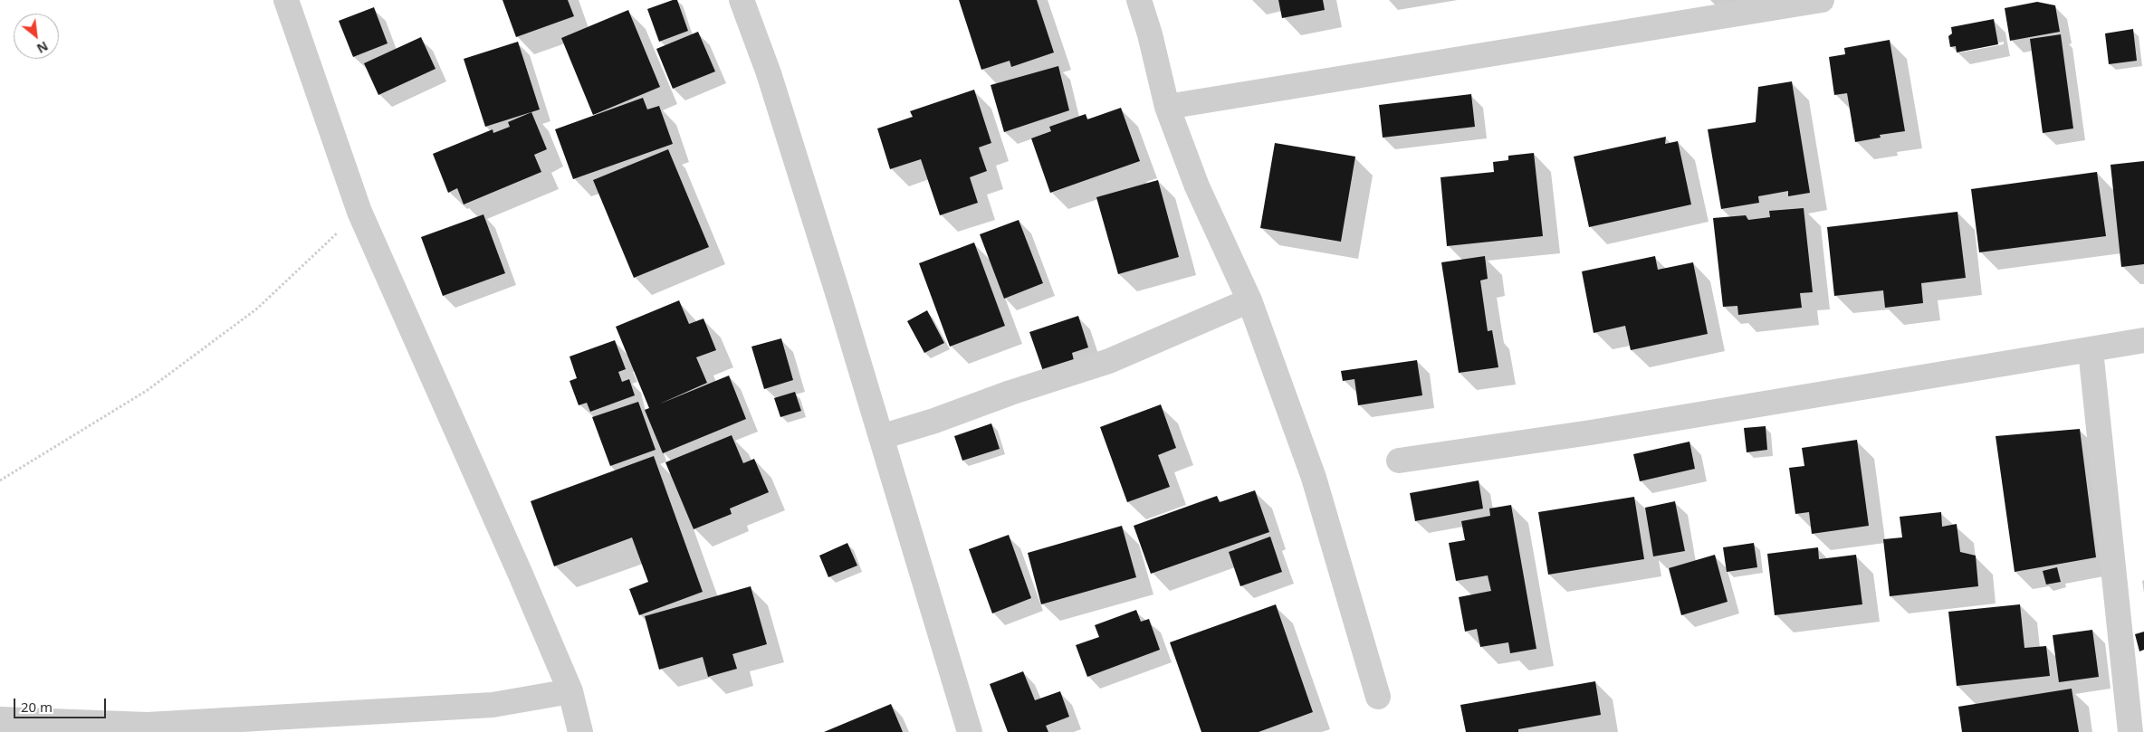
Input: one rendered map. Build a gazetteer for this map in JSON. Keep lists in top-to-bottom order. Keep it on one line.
{"scale_bar":"20 m","north":"bottom right"}
